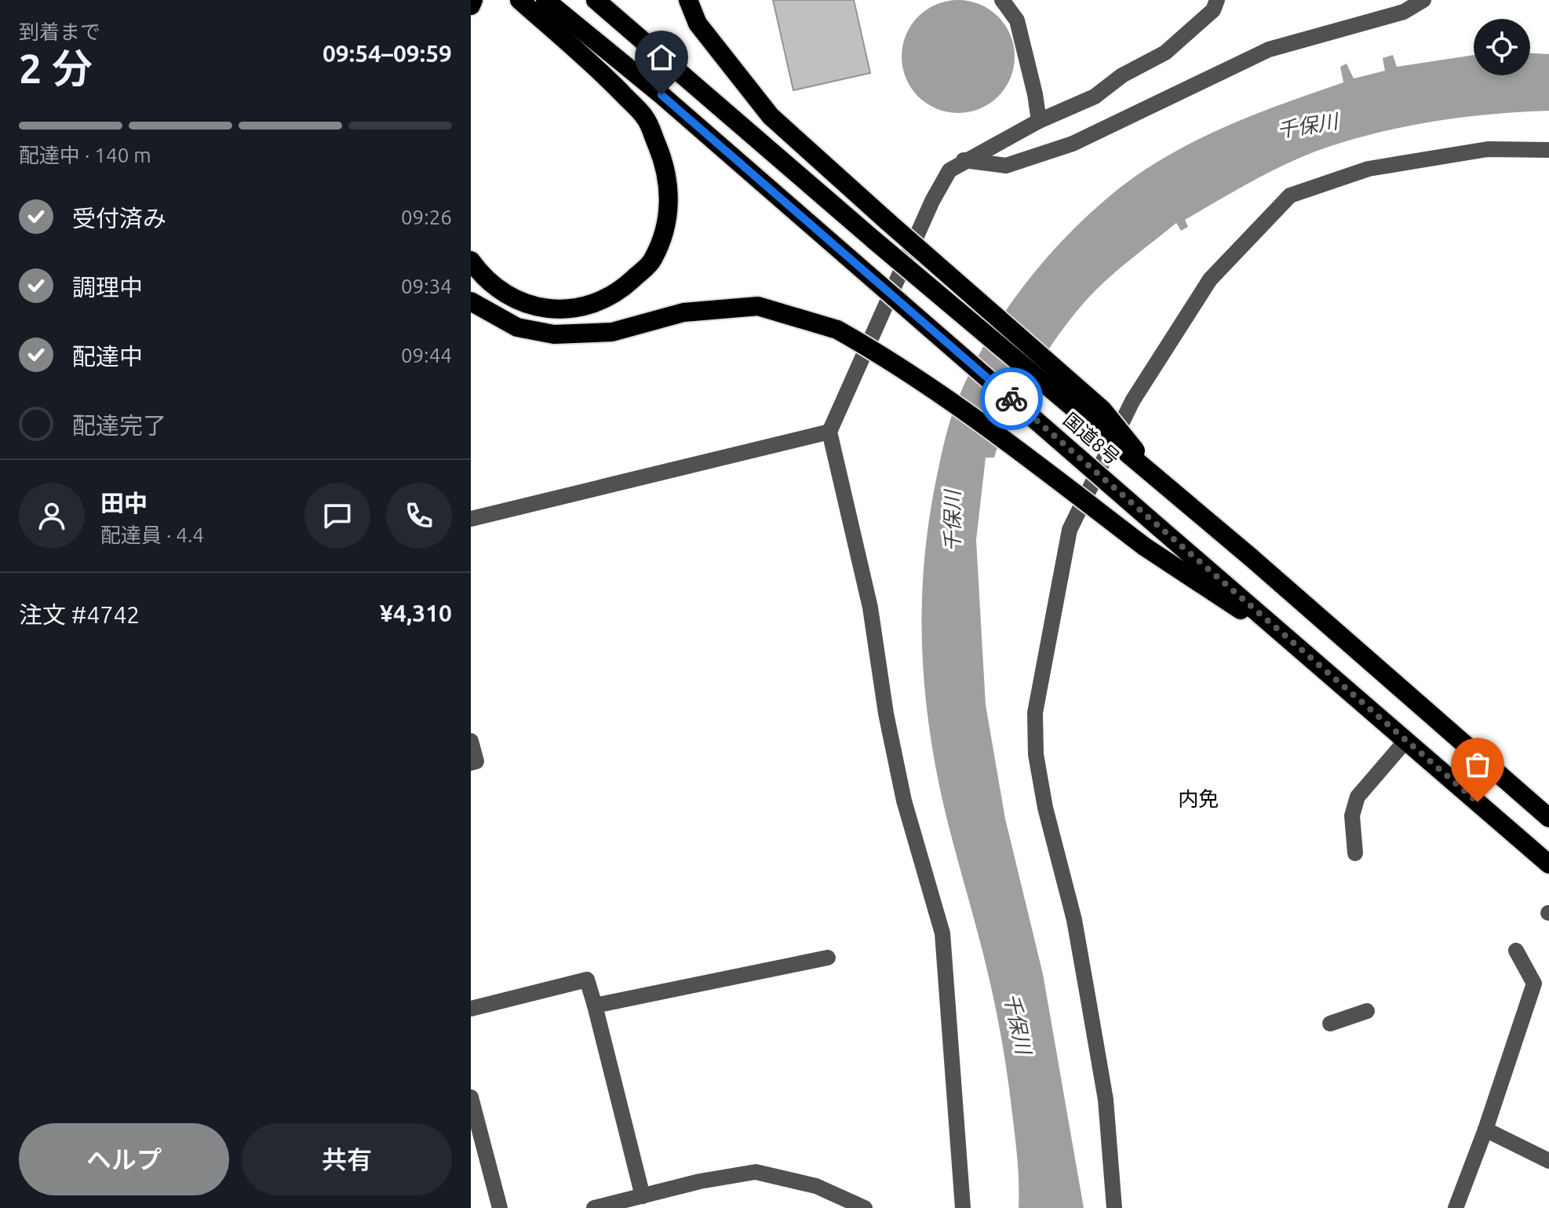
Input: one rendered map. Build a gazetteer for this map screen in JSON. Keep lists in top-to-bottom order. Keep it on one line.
{"streets":{"highway":["国道8号"]},"districts":["内免"],"water":["千保川"],"page":{"heading":["2 分","到着まで","09:54–09:59"],"panel":["田中","配達員 · 4.4","注文 #4742","¥4,310"],"bar":"配達中 · 140 m","list":[["受付済み","09:26"],["調理中","09:34"],["配達中","09:44"],"配達完了"],"buttons":["ヘルプ","共有"]}}
